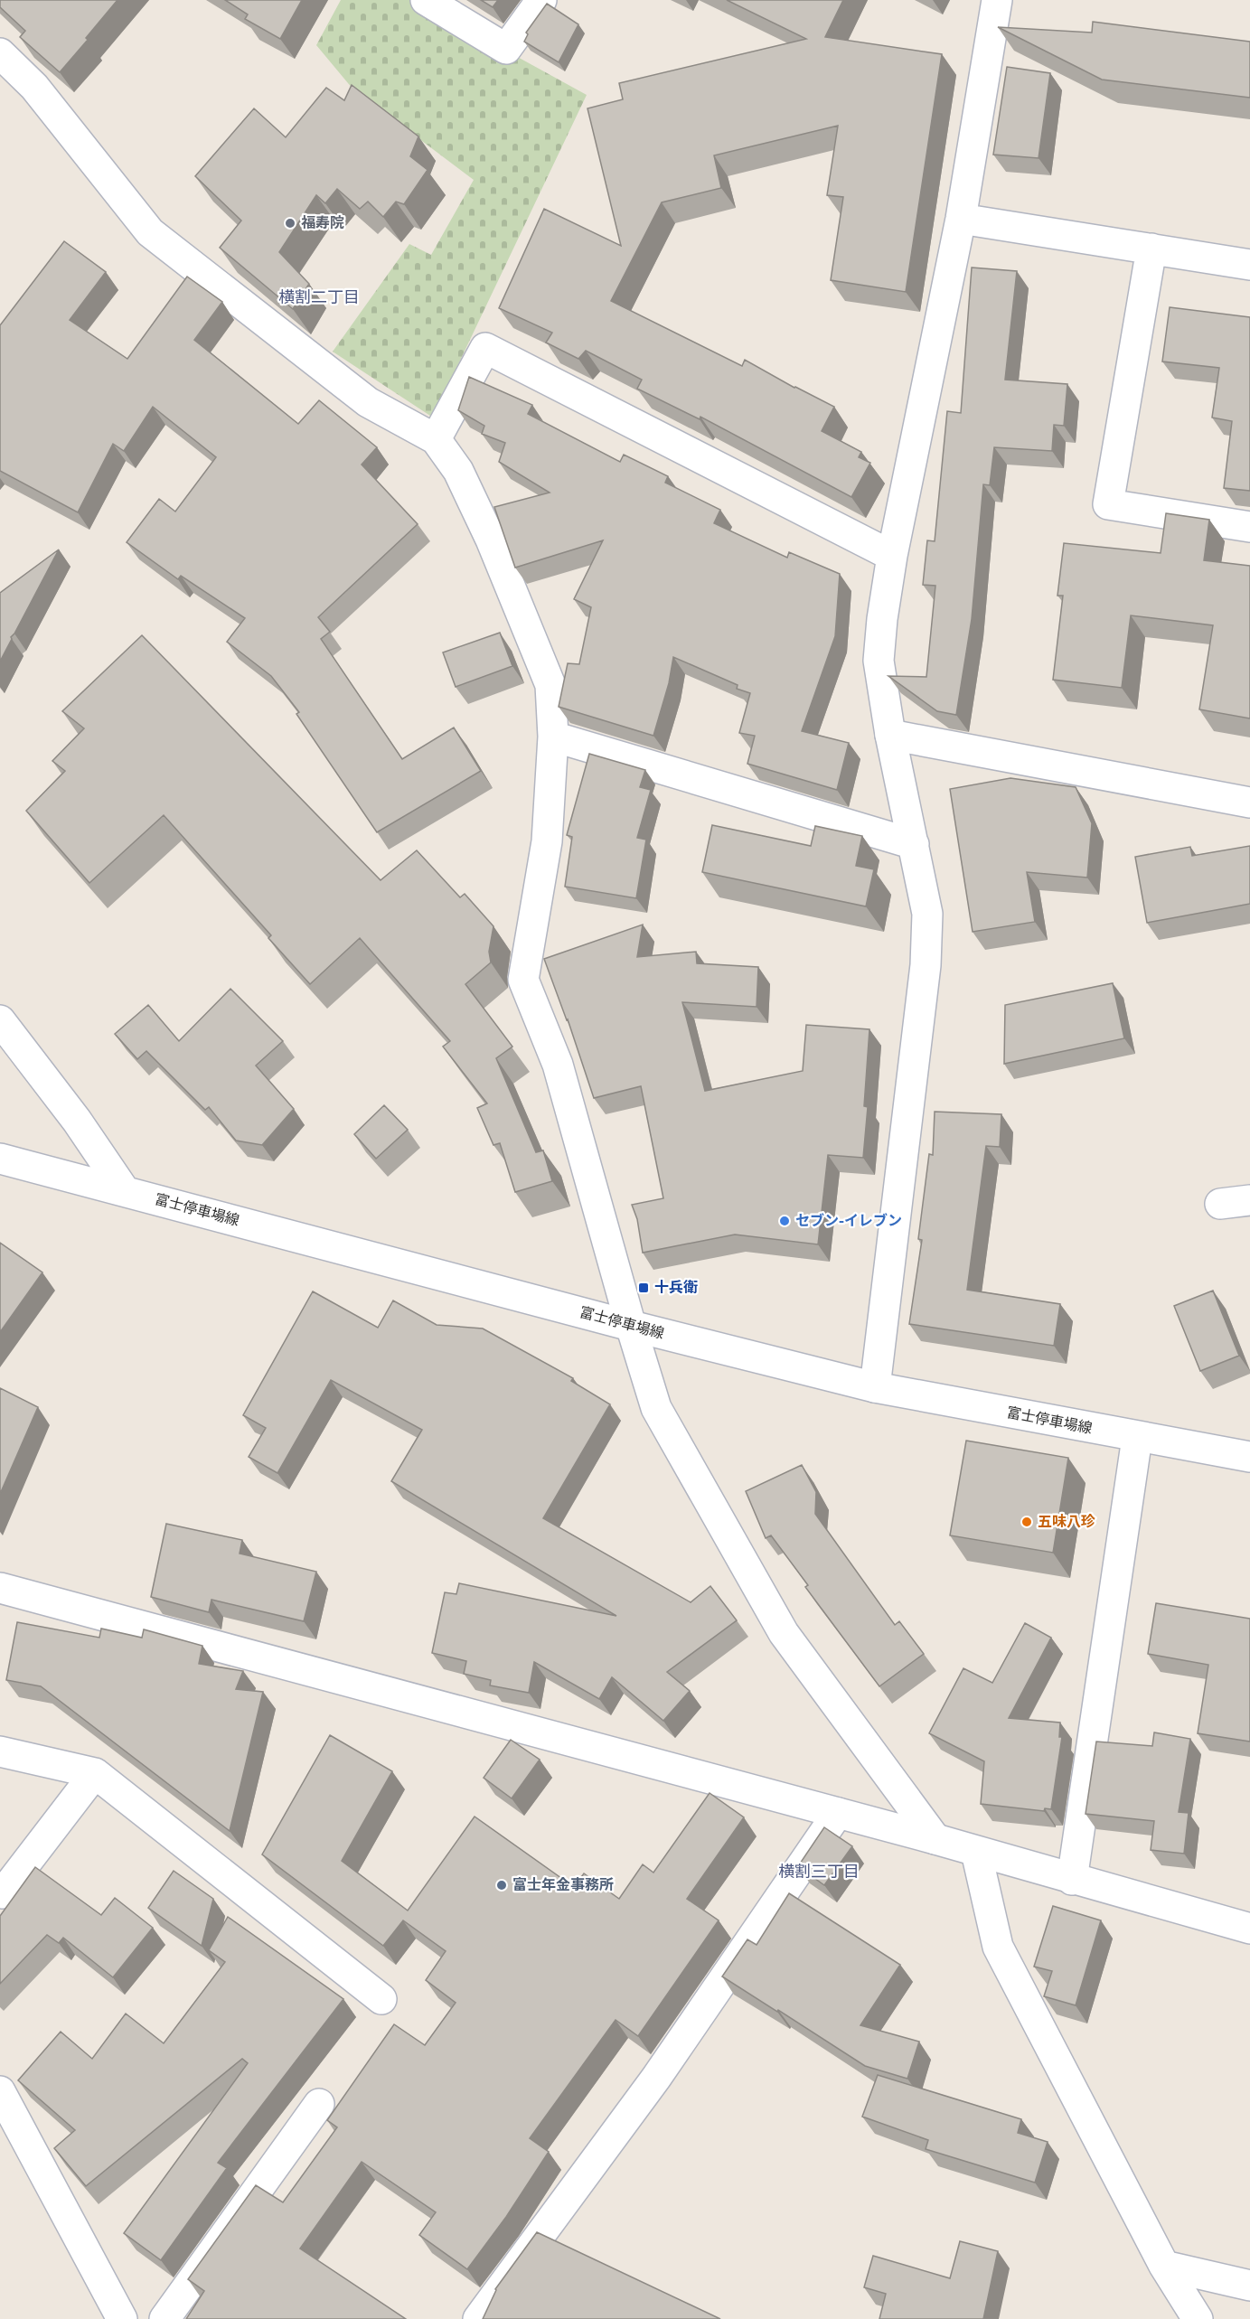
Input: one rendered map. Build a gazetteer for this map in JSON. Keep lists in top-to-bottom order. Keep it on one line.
{"streets":{"street":["富士停車場線"]},"districts":["横割二丁目","横割三丁目"],"places":{"other":["福寿院","セブン-イレブン","五味八珍","富士年金事務所"],"transit":["十兵衛"]}}
